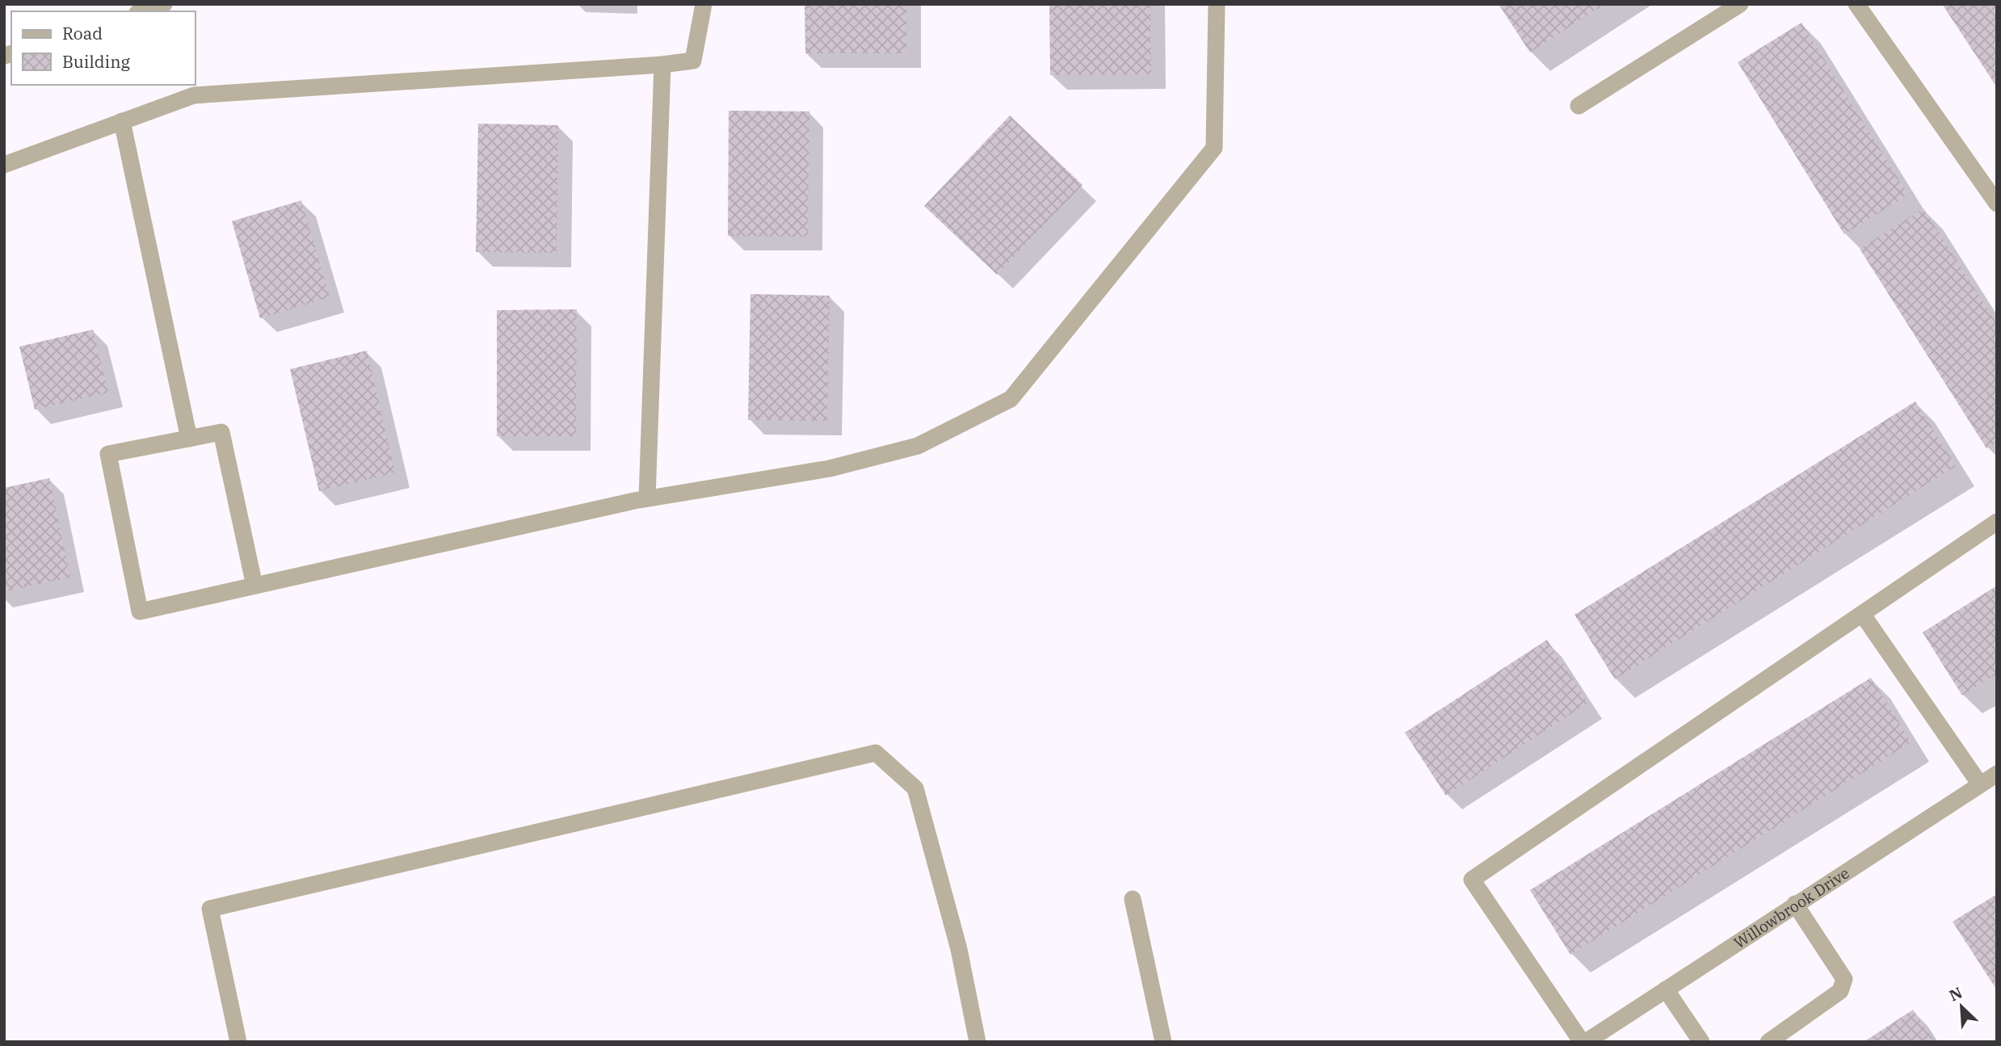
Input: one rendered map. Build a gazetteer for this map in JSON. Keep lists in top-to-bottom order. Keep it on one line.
{"streets":{"street":["Willowbrook Drive"]},"legend":["Road","Building"],"north":"top left"}
